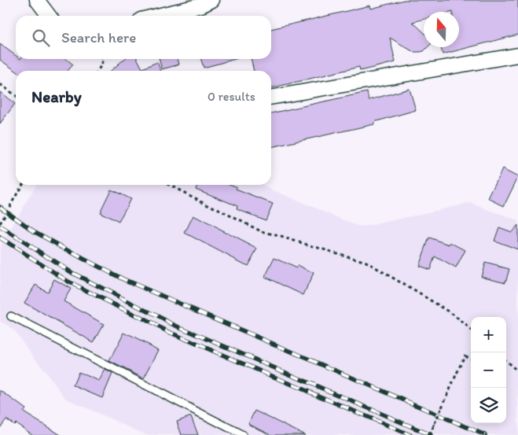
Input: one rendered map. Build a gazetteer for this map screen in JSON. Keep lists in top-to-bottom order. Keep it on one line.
{"north":"top","page":{"search":"Search here","heading":["Nearby","0 results"],"map_buttons":["+","−"]}}
